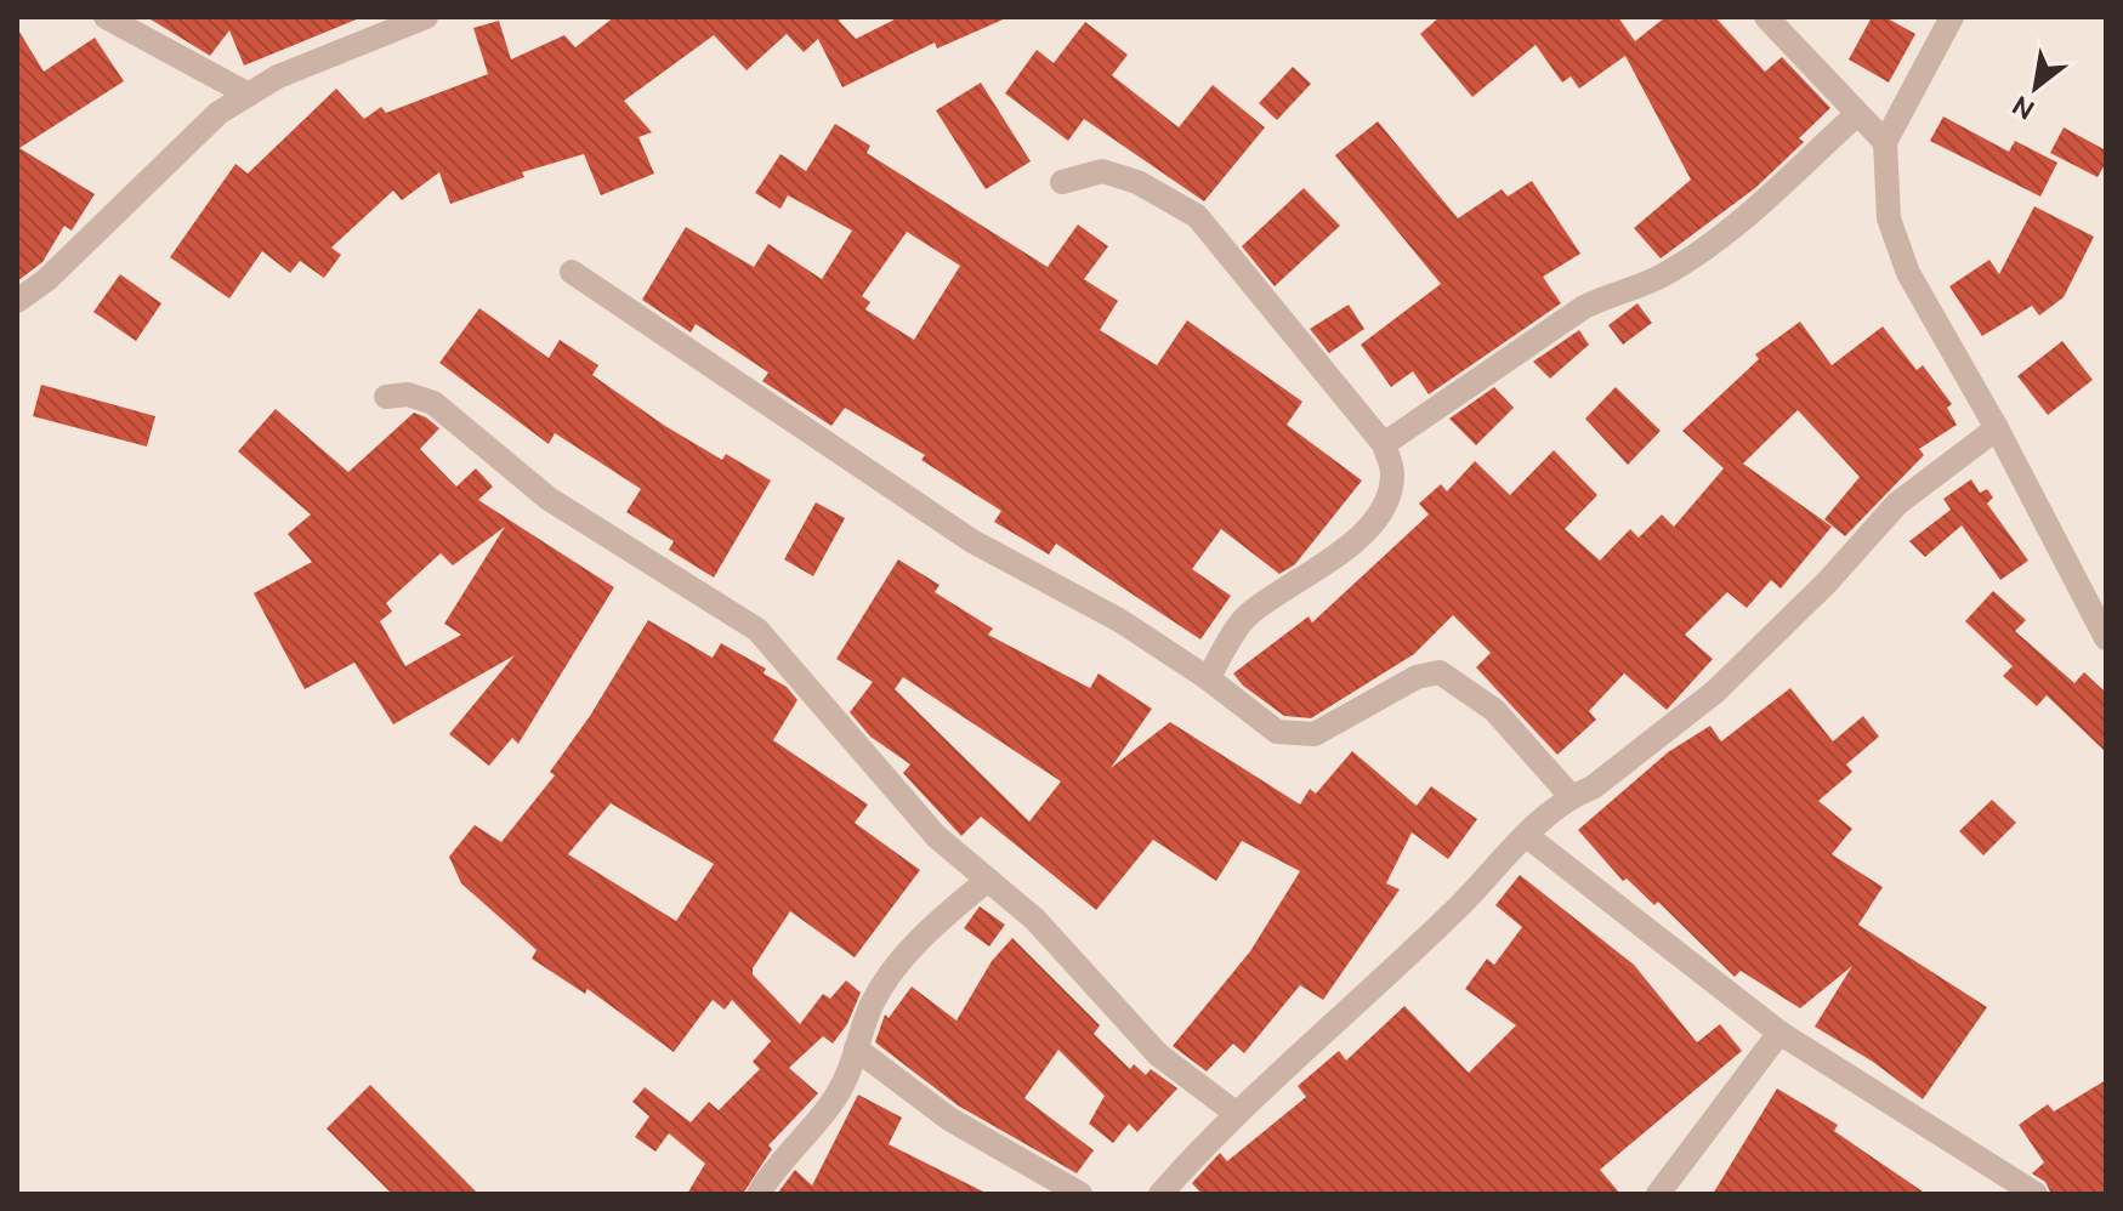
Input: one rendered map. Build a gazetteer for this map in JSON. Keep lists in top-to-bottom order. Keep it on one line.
{"north":"bottom left"}
